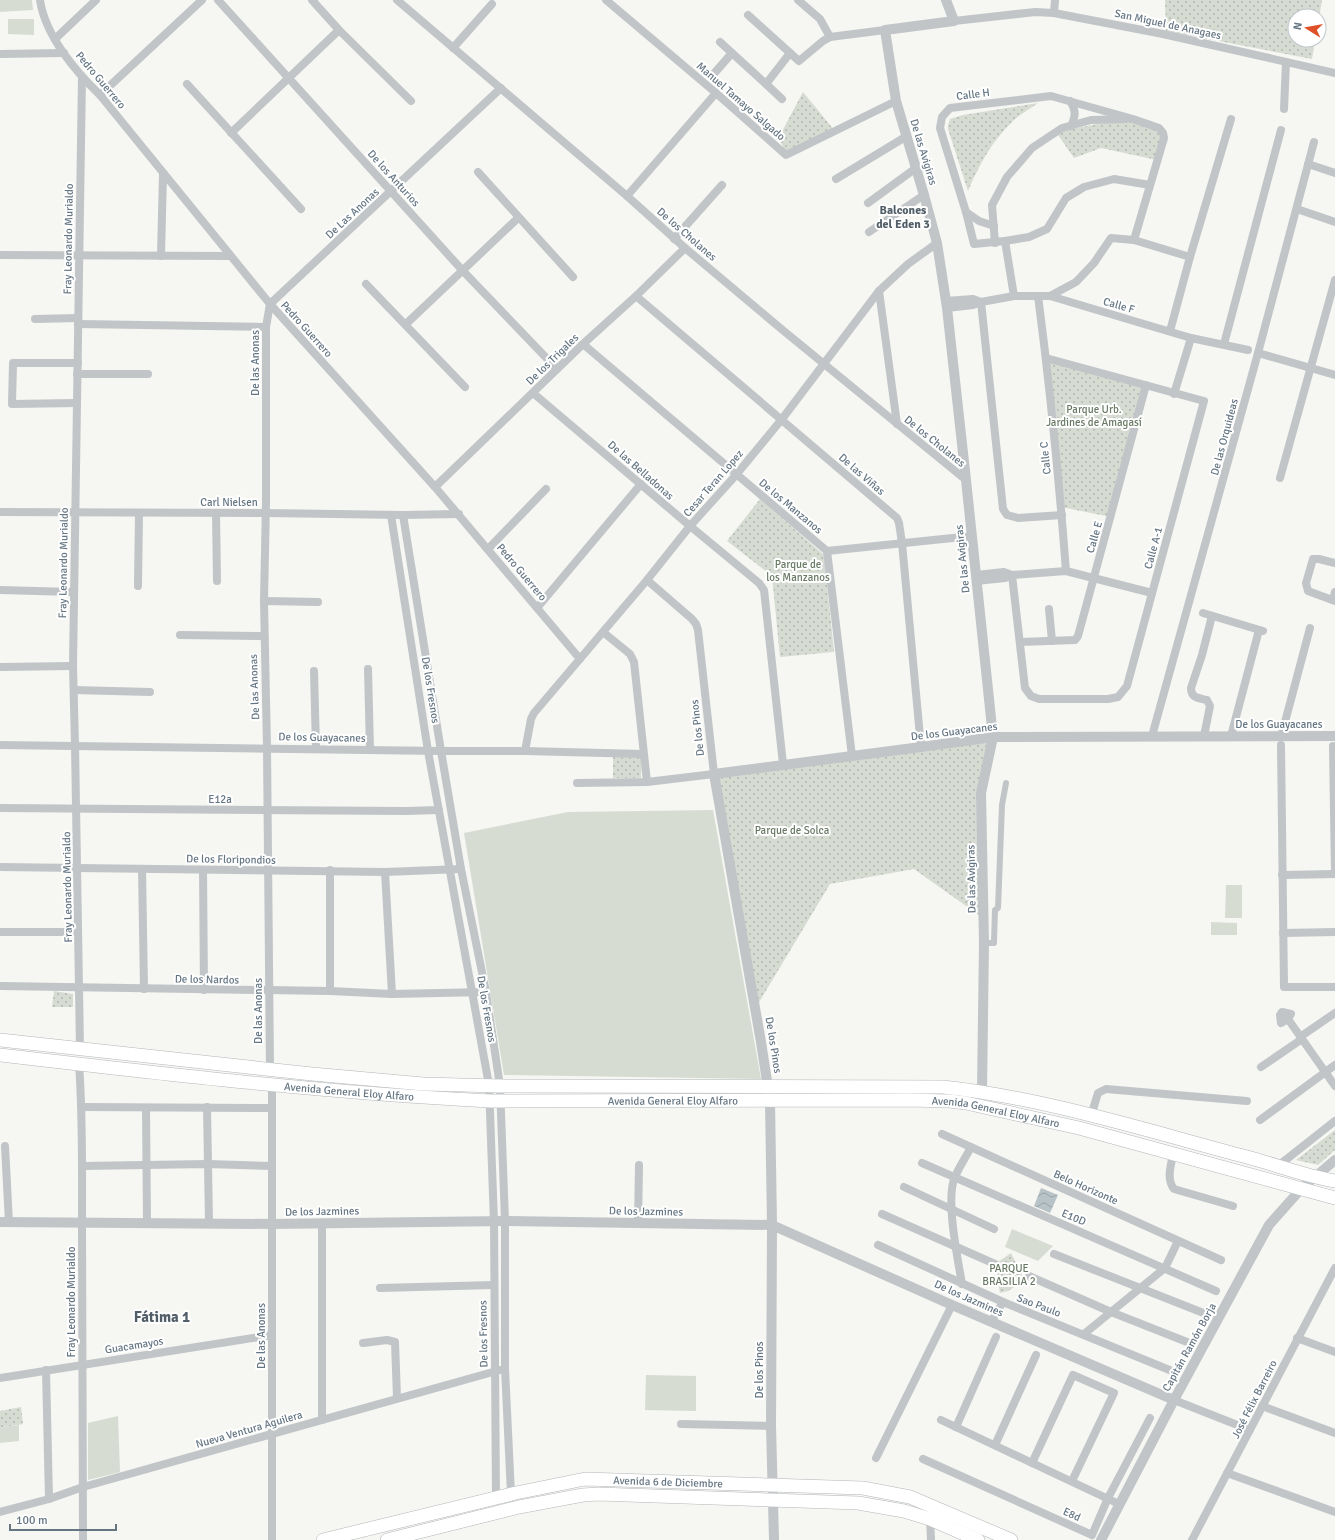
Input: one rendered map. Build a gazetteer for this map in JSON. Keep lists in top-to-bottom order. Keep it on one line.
{"streets":{"main road":["Avenida General Eloy Alfaro","Avenida 6 de Diciembre"],"street":["San Miguel de Anagaes","Pedro Guerrero","Calle H","Manuel Tamayo Salgado","De las Avigiras","De los Anturios","De Las Anonas","De los Cholanes","Fray Leonardo Murialdo","Calle F","De los Trigales","De las Anonas","De las Orquideas","Calle C","De las Belladonas","De las Viñas","Cesar Teran Lopez","Carl Nielsen","De los Manzanos","Calle E","Calle A-1","De los Fresnos","De los Guayacanes","De los Pinos","E12a","De los Floripondios","De los Nardos","Belo Horizonte","De los Jazmines","E10D","Sao Paulo","Guacamayos","Capitán Ramón Borja","José Félix Barreiro","Nueva Ventura Aguilera","E8d"]},"crossings":[["San Miguel de Anagaes","De las Avigiras"],["Pedro Guerrero","De Las Anonas"],["Pedro Guerrero","Fray Leonardo Murialdo"],["Pedro Guerrero","De los Trigales"],["Pedro Guerrero","De las Anonas"],["Pedro Guerrero","Cesar Teran Lopez"],["Pedro Guerrero","Carl Nielsen"],["Manuel Tamayo Salgado","De las Avigiras"],["De las Avigiras","De los Cholanes"],["De las Avigiras","Calle F"],["De las Avigiras","Cesar Teran Lopez"],["De las Avigiras","De los Guayacanes"],["De las Avigiras","Avenida General Eloy Alfaro"],["De los Anturios","De Las Anonas"],["De los Anturios","De los Trigales"],["De Las Anonas","De los Cholanes"],["De Las Anonas","De las Anonas"],["De los Cholanes","De los Trigales"],["De los Cholanes","Cesar Teran Lopez"],["Fray Leonardo Murialdo","Carl Nielsen"],["Fray Leonardo Murialdo","De los Guayacanes"],["Fray Leonardo Murialdo","E12a"],["Fray Leonardo Murialdo","De los Floripondios"],["Fray Leonardo Murialdo","De los Nardos"],["Fray Leonardo Murialdo","Avenida General Eloy Alfaro"],["Fray Leonardo Murialdo","De los Jazmines"],["Fray Leonardo Murialdo","Guacamayos"],["Fray Leonardo Murialdo","Nueva Ventura Aguilera"],["Calle F","Calle C"],["De los Trigales","De las Belladonas"],["De los Trigales","De las Viñas"],["De los Trigales","De los Manzanos"],["De las Anonas","Carl Nielsen"],["De las Anonas","De los Guayacanes"],["De las Anonas","E12a"],["De las Anonas","De los Floripondios"],["De las Anonas","De los Nardos"],["De las Anonas","Avenida General Eloy Alfaro"],["De las Anonas","De los Jazmines"],["De las Anonas","Guacamayos"],["De las Anonas","Nueva Ventura Aguilera"],["De las Orquideas","De los Guayacanes"],["De las Belladonas","Cesar Teran Lopez"],["De las Belladonas","De los Guayacanes"],["De las Viñas","Cesar Teran Lopez"],["De las Viñas","De los Guayacanes"],["Cesar Teran Lopez","De los Manzanos"],["Cesar Teran Lopez","De los Guayacanes"],["Cesar Teran Lopez","De los Pinos"],["Carl Nielsen","De los Fresnos"],["Calle E","Calle A-1"],["De los Fresnos","De los Guayacanes"],["De los Fresnos","E12a"],["De los Fresnos","De los Floripondios"],["De los Fresnos","De los Nardos"],["De los Fresnos","Avenida General Eloy Alfaro"],["De los Fresnos","De los Jazmines"],["De los Fresnos","Nueva Ventura Aguilera"],["De los Fresnos","Avenida 6 de Diciembre"],["De los Guayacanes","De los Pinos"],["De los Pinos","Avenida General Eloy Alfaro"],["De los Pinos","De los Jazmines"],["De los Pinos","Avenida 6 de Diciembre"],["Avenida General Eloy Alfaro","Capitán Ramón Borja"],["De los Jazmines","Capitán Ramón Borja"],["De los Jazmines","José Félix Barreiro"]],"districts":["Balcones del Eden 3","Fátima 1"],"parks":["Parque Urb. Jardines de Amagasí","Parque de los Manzanos","Parque de Solca","PARQUE BRASILIA 2"],"scale_bar":"100 m","north":"left"}
